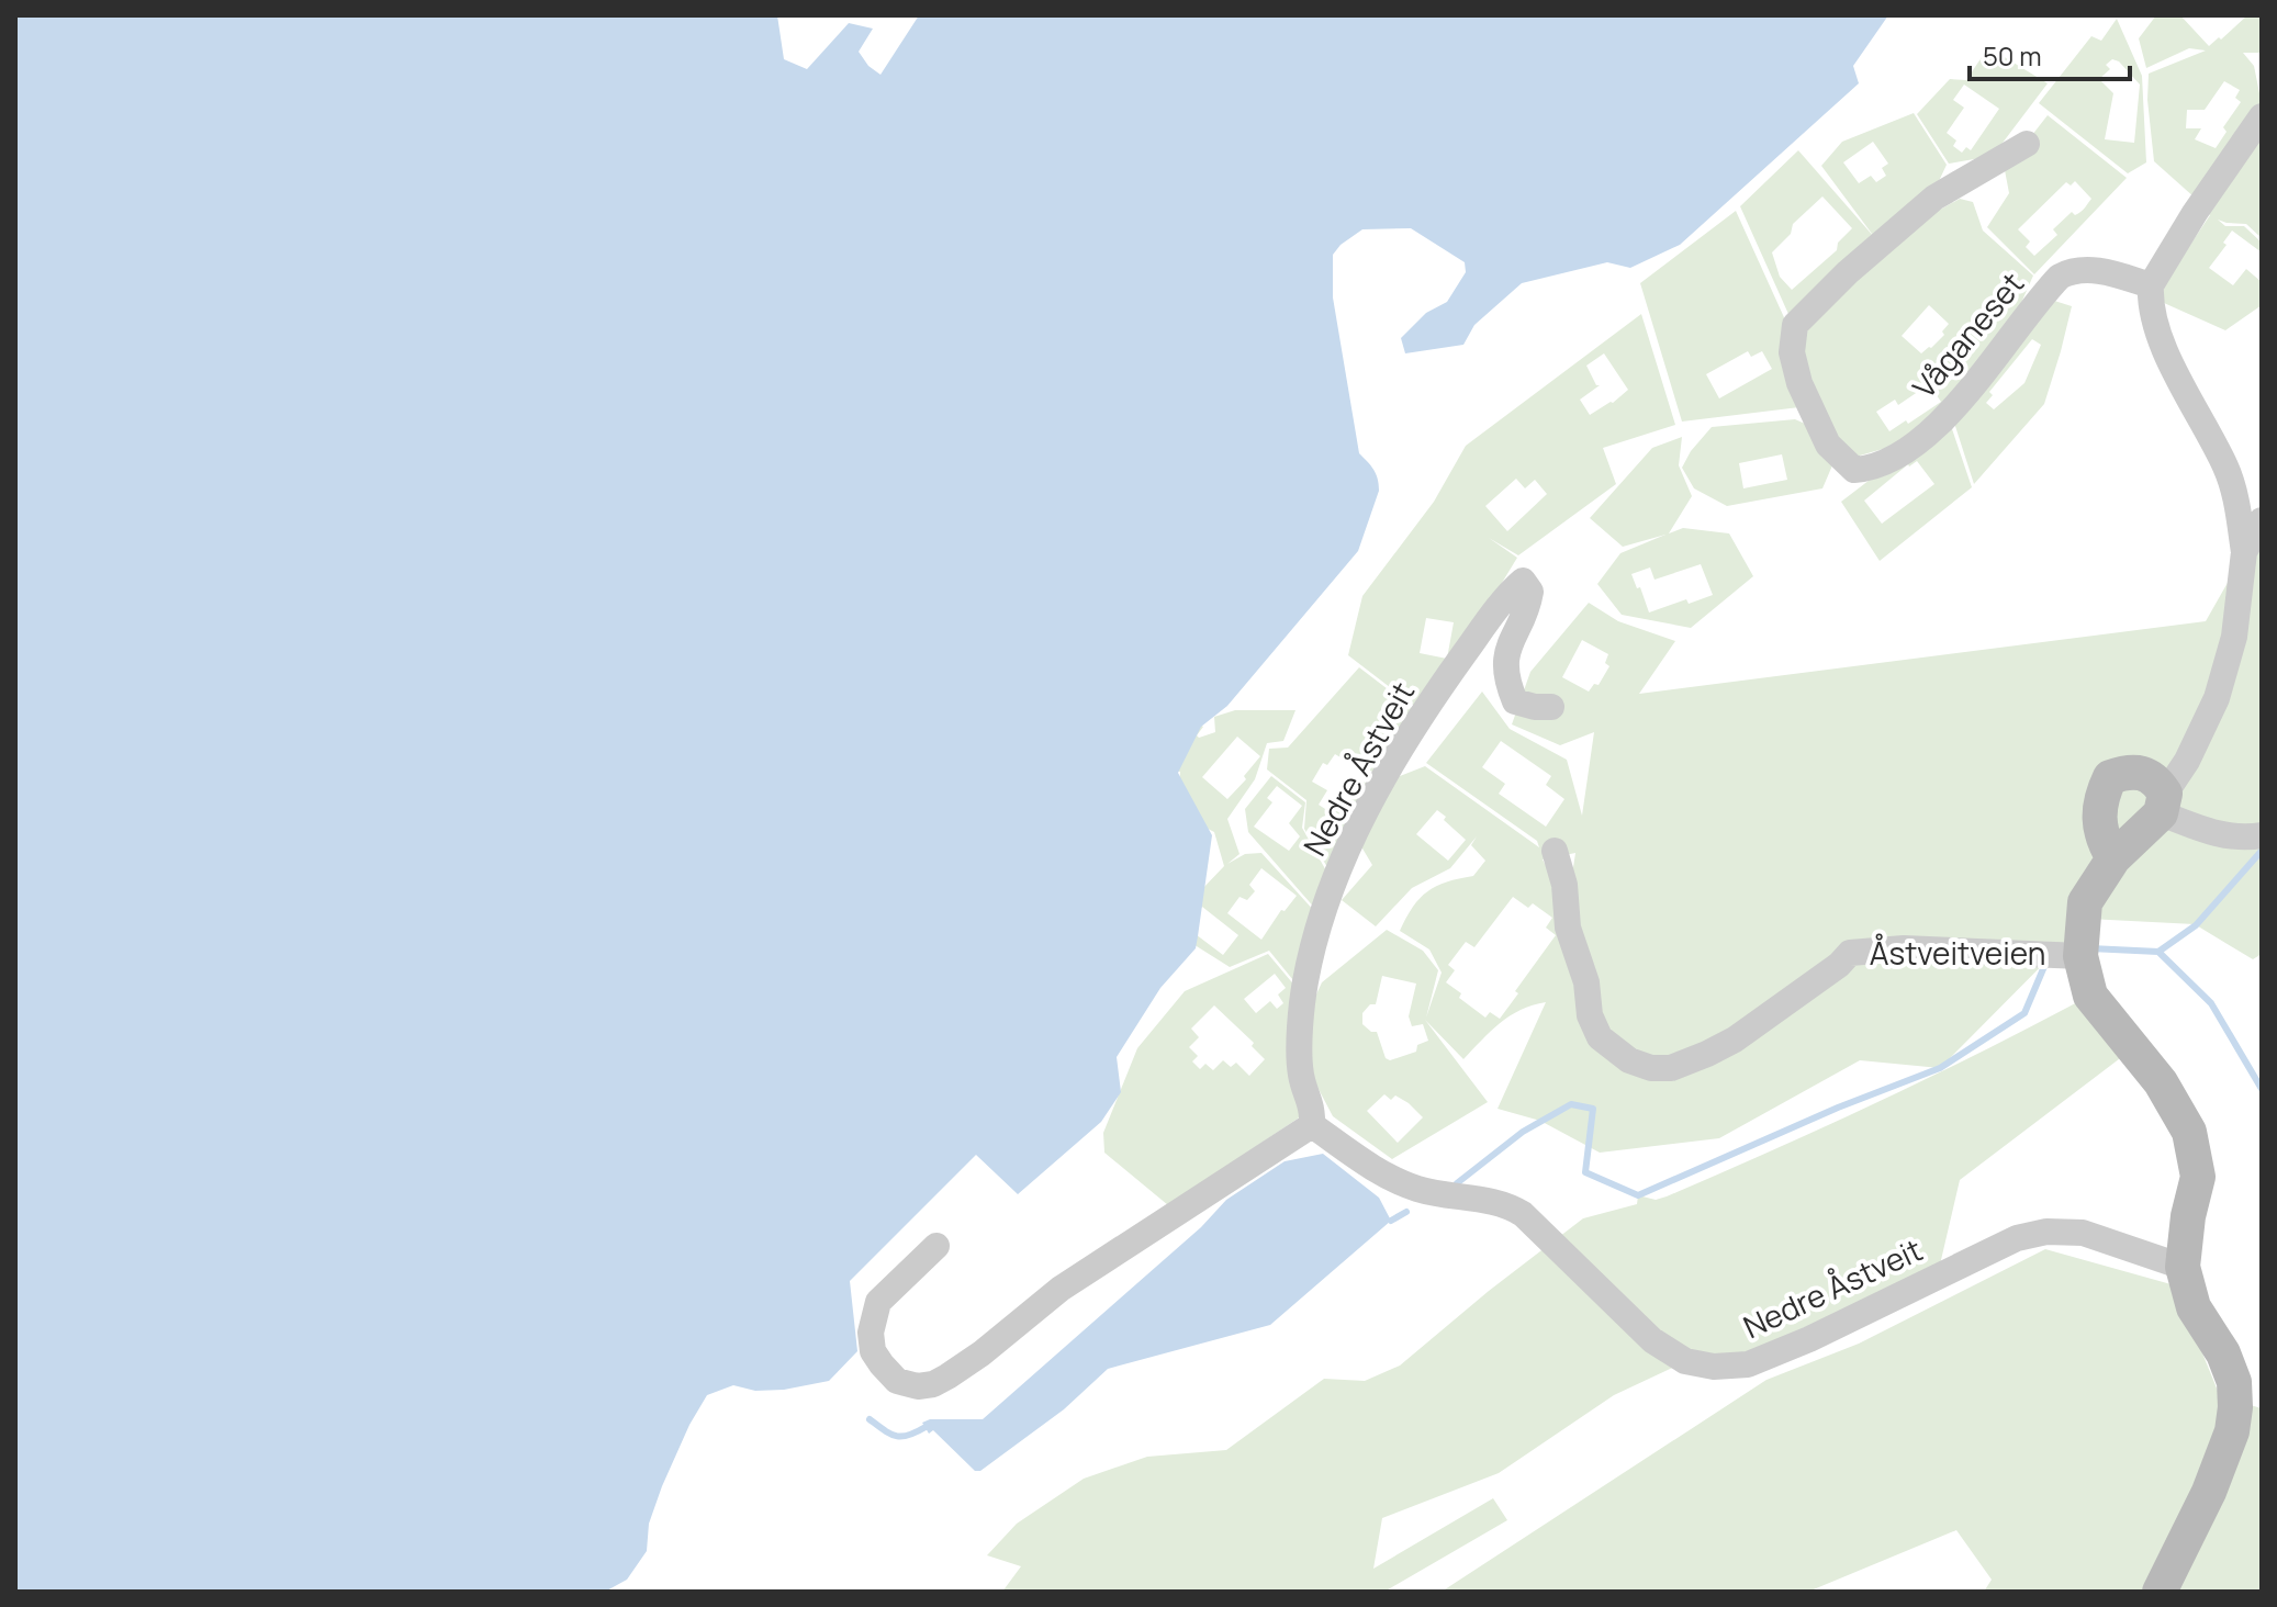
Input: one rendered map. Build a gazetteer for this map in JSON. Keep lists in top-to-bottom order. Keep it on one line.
{"streets":{"street":["Våganeset","Nedre Åstveit","Åstveitveien"]},"crossings":[["Nedre Åstveit","Åstveitveien"]],"scale_bar":"50 m"}
